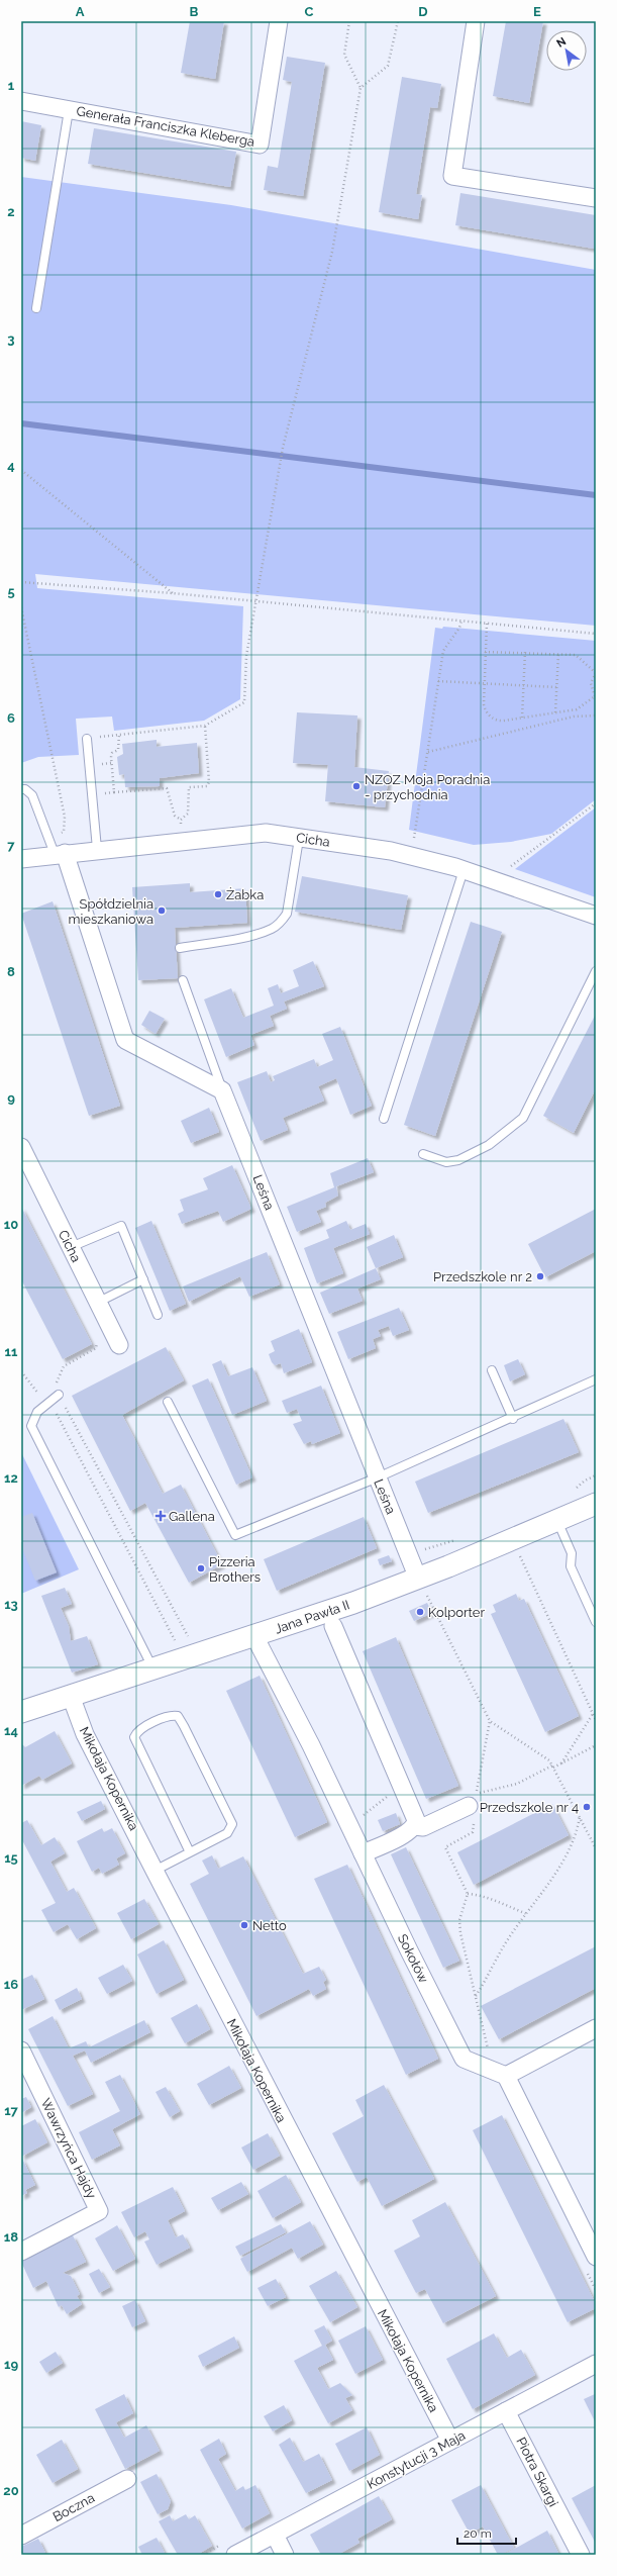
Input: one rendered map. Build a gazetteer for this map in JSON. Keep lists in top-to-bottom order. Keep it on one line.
{"streets":{"street":["Generała Franciszka Kleberga","Cicha","Leśna","Jana Pawła II","Mikołaja Kopernika","Sokołów","Wawrzyńca Hajdy","Konstytucji 3 Maja","Piotra Skargi","Boczna"]},"crossings":[["Leśna","Jana Pawła II"],["Jana Pawła II","Mikołaja Kopernika"],["Jana Pawła II","Sokołów"],["Mikołaja Kopernika","Konstytucji 3 Maja"],["Konstytucji 3 Maja","Piotra Skargi"]],"places":{"other":["NZOZ Moja Poradnia - przychodnia","Żabka","Spółdzielnia mieszkaniowa","Przedszkole nr 2","Pizzeria Brothers","Kolporter","Przedszkole nr 4","Netto"],"health":["Gallena"]},"scale_bar":"20 m","north":"top left","grid":{"columns":["A","B","C","D","E"],"rows":["1","2","3","4","5","6","7","8","9","10","11","12","13","14","15","16","17","18","19","20"]}}
